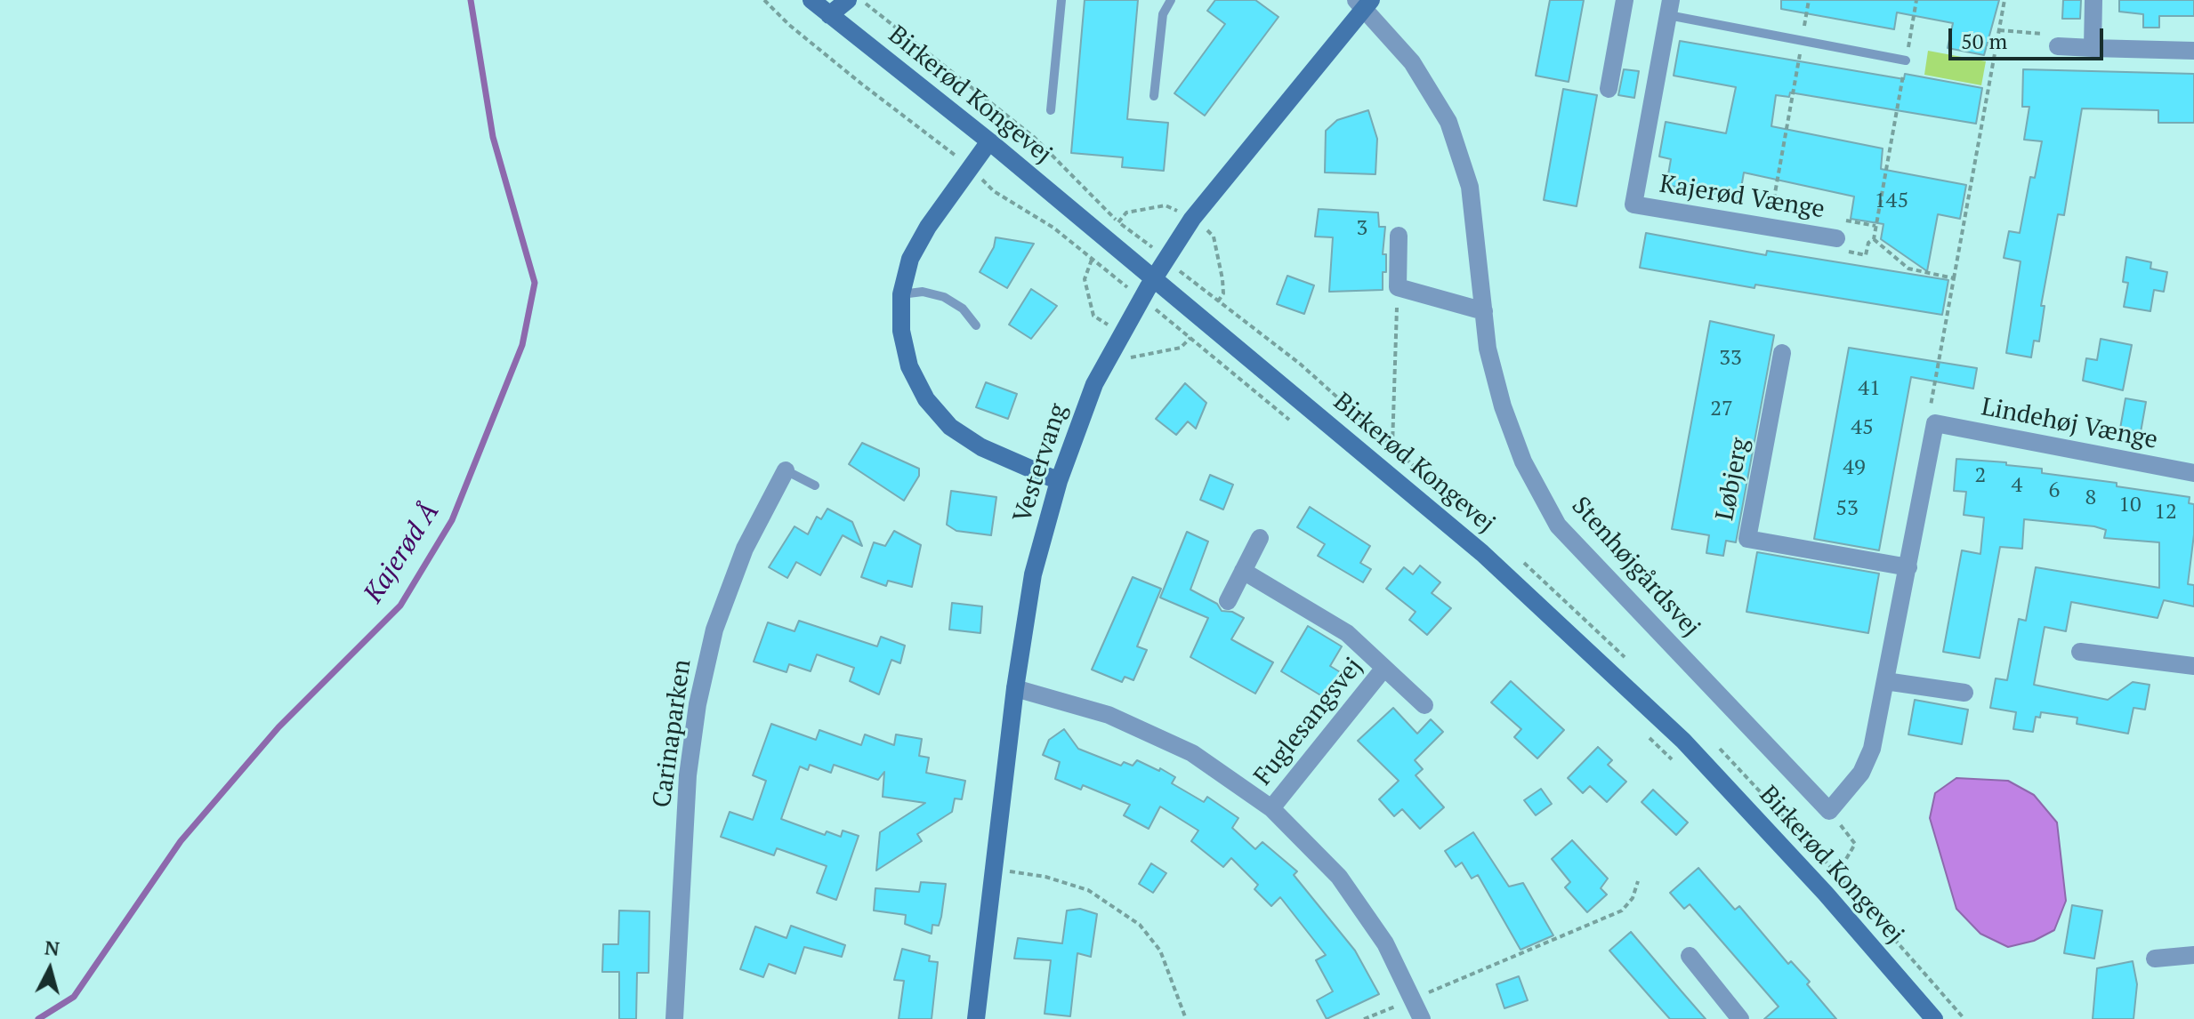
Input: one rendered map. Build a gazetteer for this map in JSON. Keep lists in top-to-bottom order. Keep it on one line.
{"streets":{"main road":["Birkerød Kongevej","Vestervang"],"street":["Kajerød Vænge","Lindehøj Vænge","Løbjerg","Stenhøjgårdsvej","Fuglesangsvej","Carinaparken"]},"crossings":[["Vestervang","Stenhøjgårdsvej"],["Vestervang","Fuglesangsvej"]],"water":["Kajerød Å"],"house_numbers":["145","3","33","41","27","45","49","2","4","6","8","10","53","12"],"scale_bar":"50 m","north":"top"}
